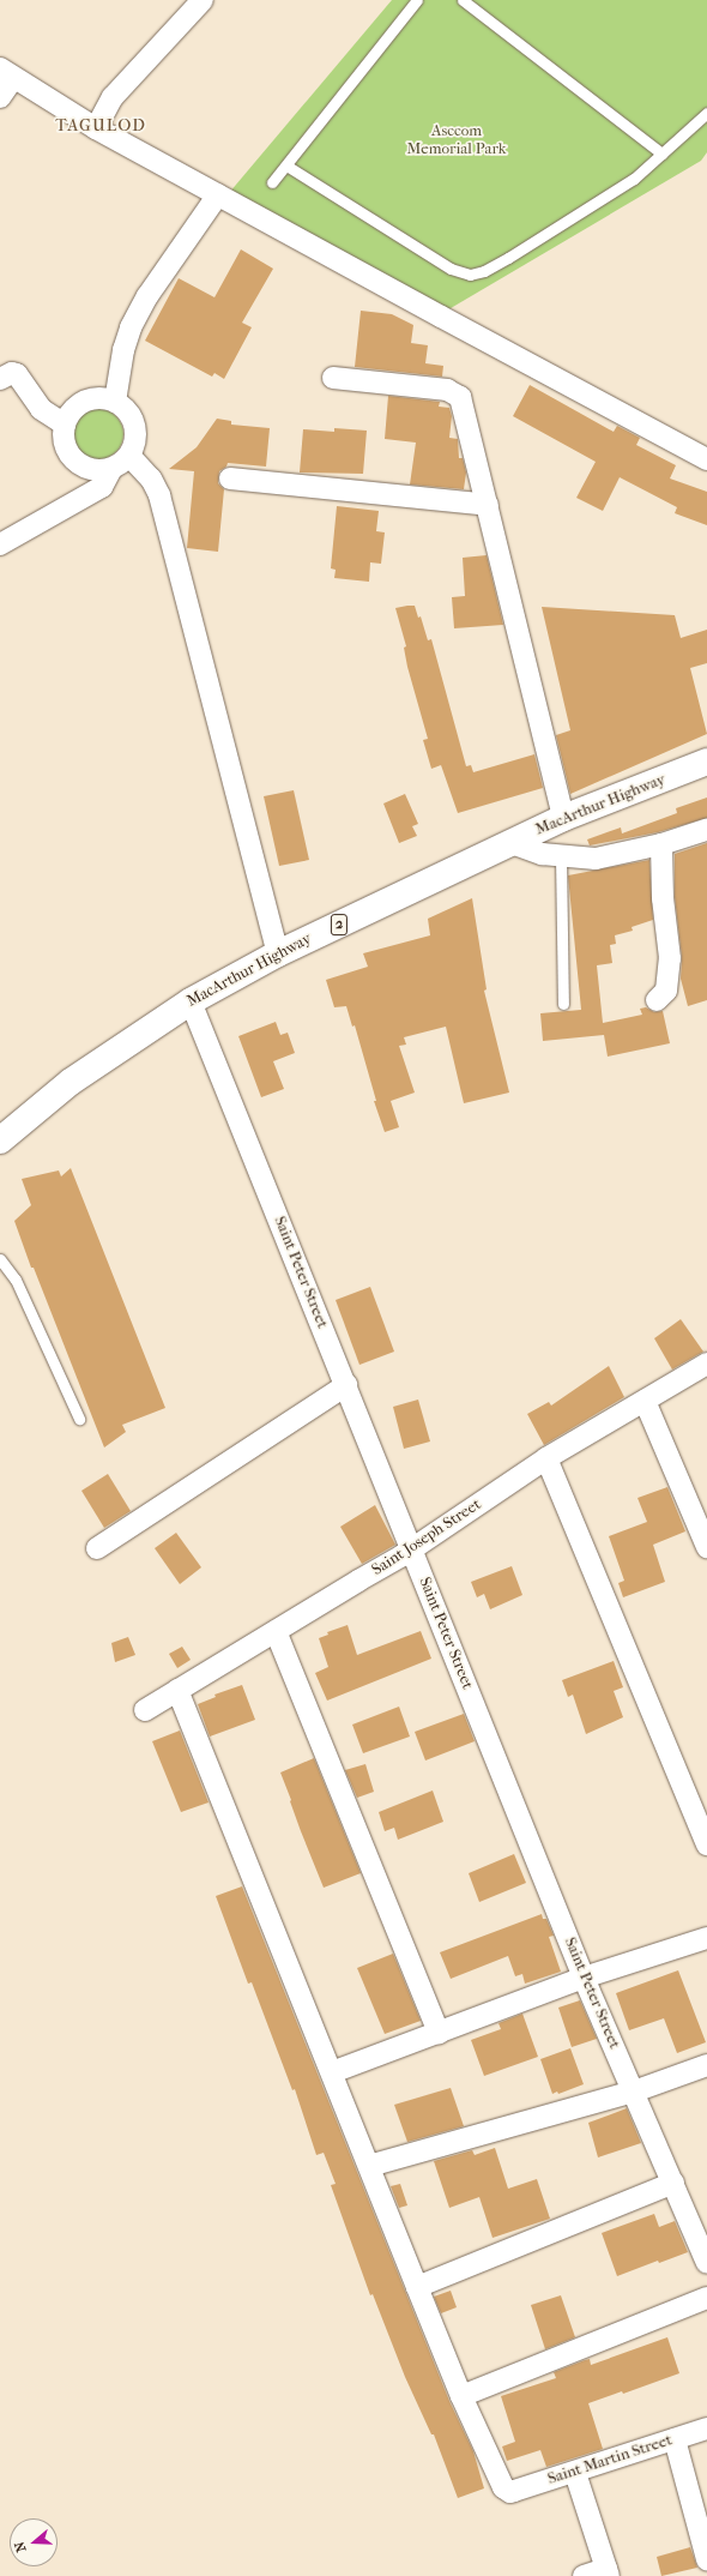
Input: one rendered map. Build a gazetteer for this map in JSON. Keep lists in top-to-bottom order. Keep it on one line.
{"streets":{"highway":["MacArthur Highway","2"],"street":["Saint Peter Street","Saint Joseph Street","Saint Martin Street"]},"crossings":[["MacArthur Highway","Saint Peter Street"],["Saint Peter Street","Saint Joseph Street"]],"districts":["TAGULOD"],"parks":["Asccom Memorial Park"],"north":"left"}
